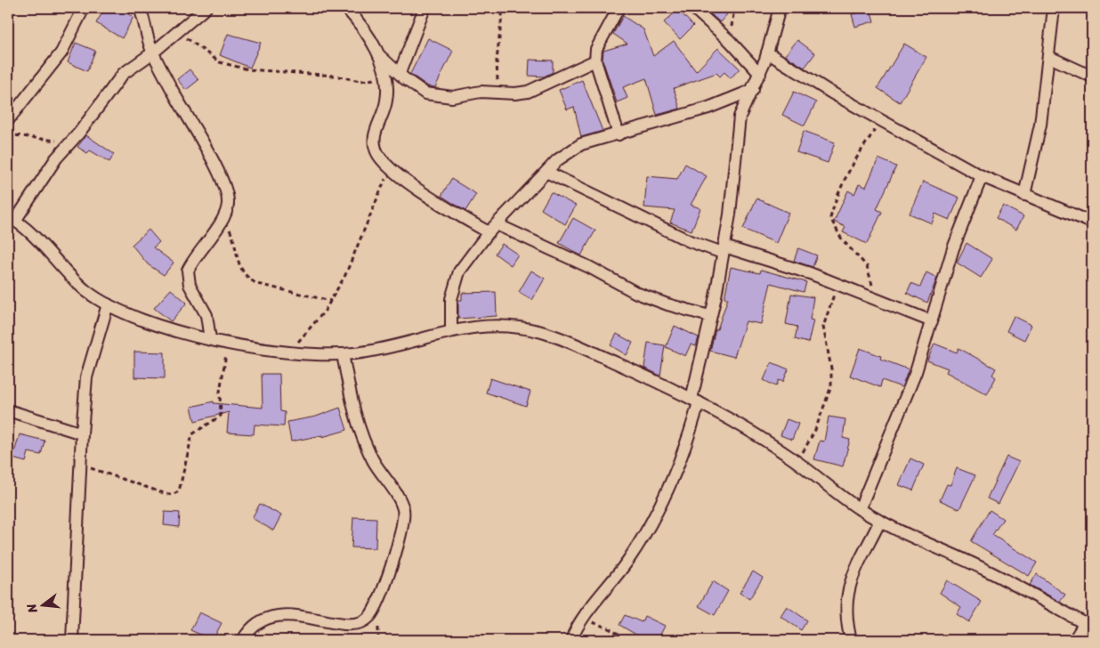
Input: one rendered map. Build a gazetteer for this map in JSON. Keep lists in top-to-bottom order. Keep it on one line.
{"north":"left"}
